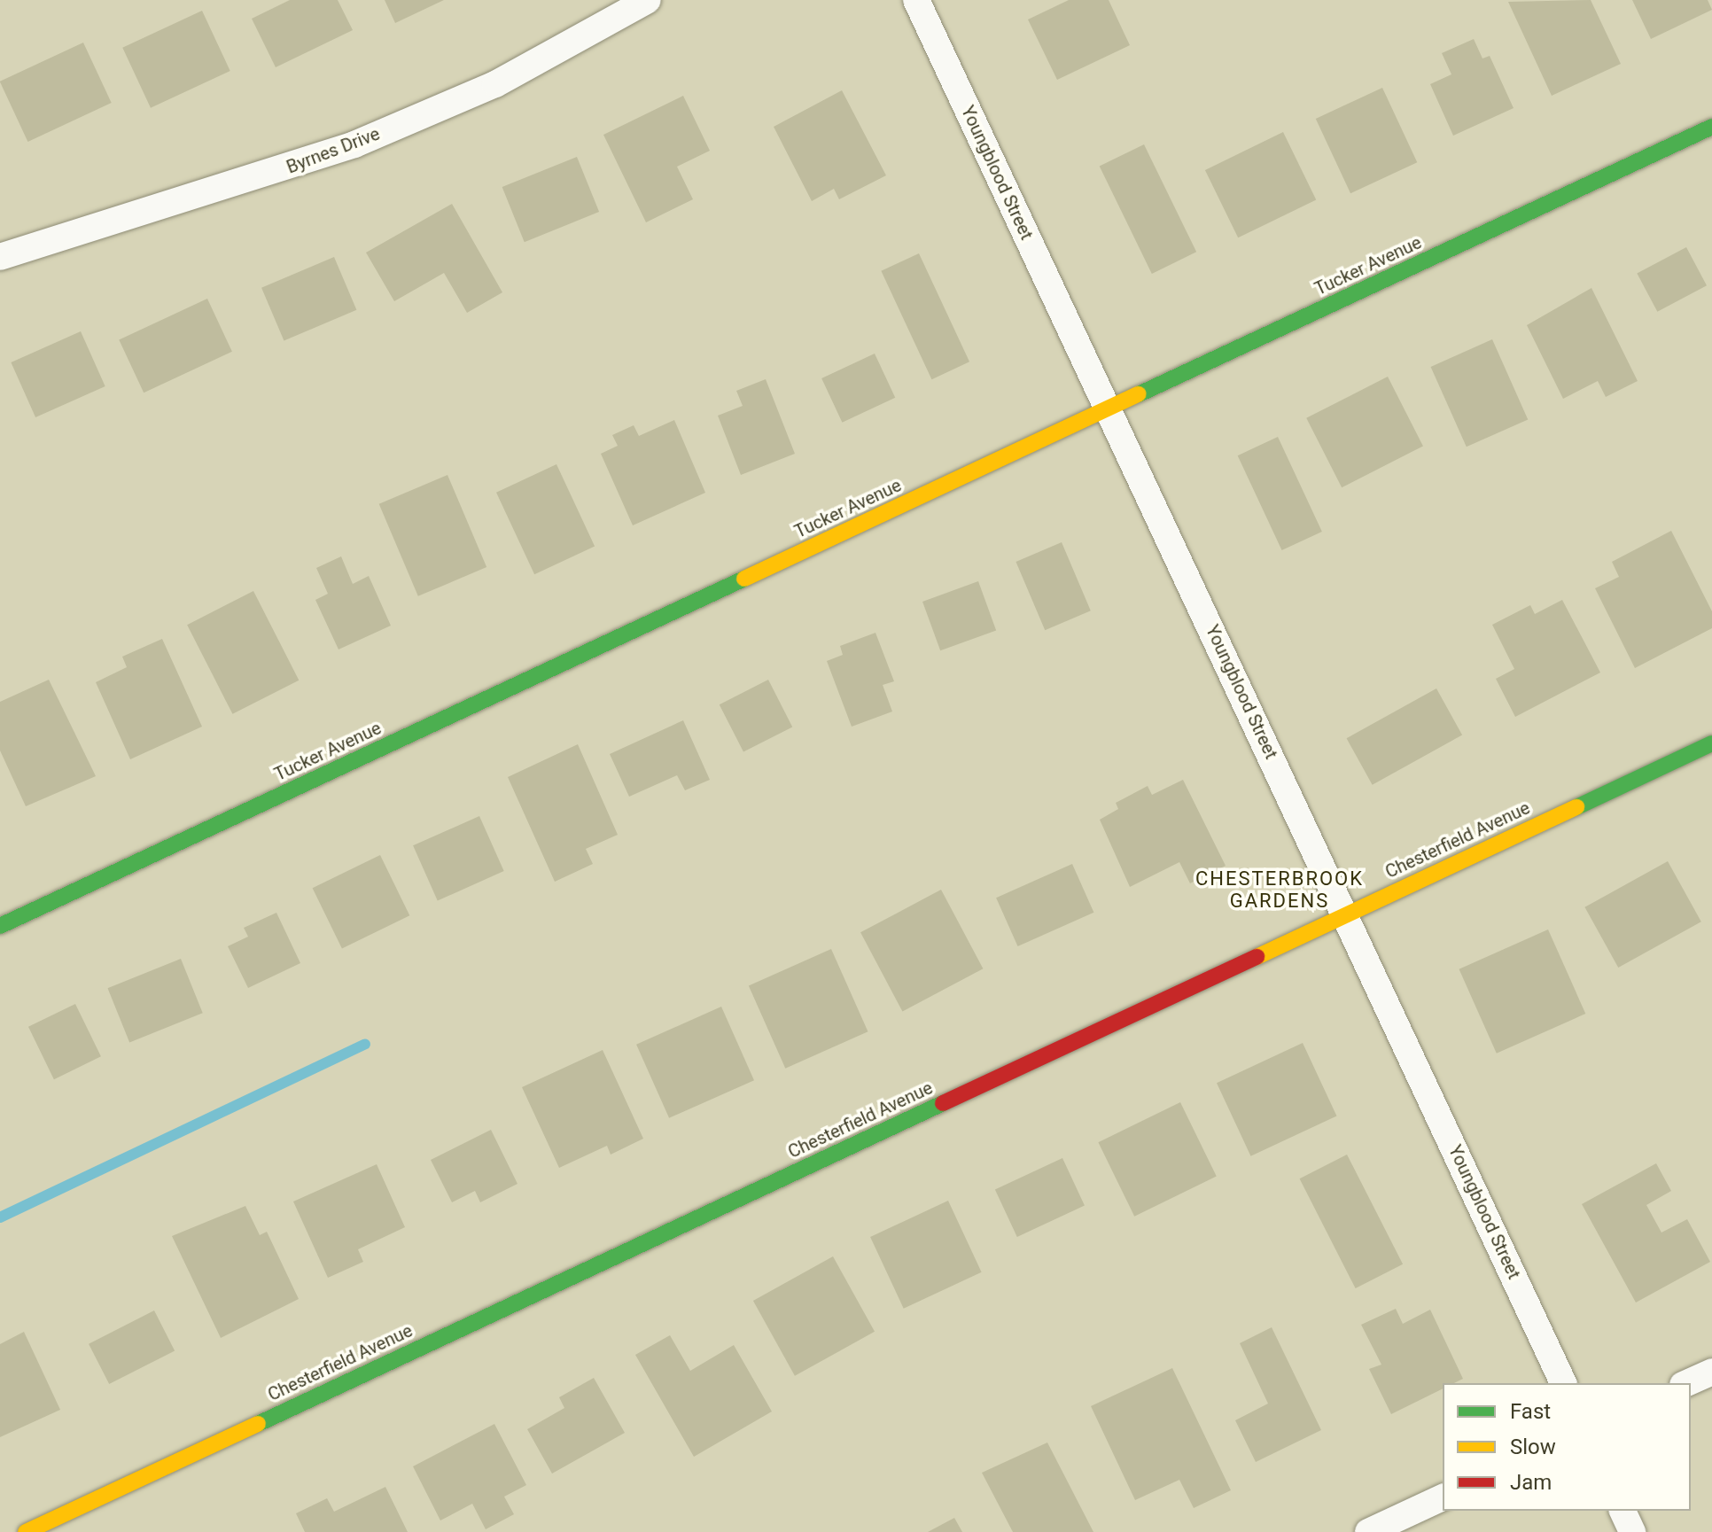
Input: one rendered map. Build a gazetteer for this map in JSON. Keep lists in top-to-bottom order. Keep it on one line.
{"streets":{"street":["Byrnes Drive","Youngblood Street","Tucker Avenue","Chesterfield Avenue"]},"crossings":[["Youngblood Street","Tucker Avenue"],["Youngblood Street","Chesterfield Avenue"]],"districts":["CHESTERBROOK GARDENS"],"legend":["Fast","Slow","Jam"]}
